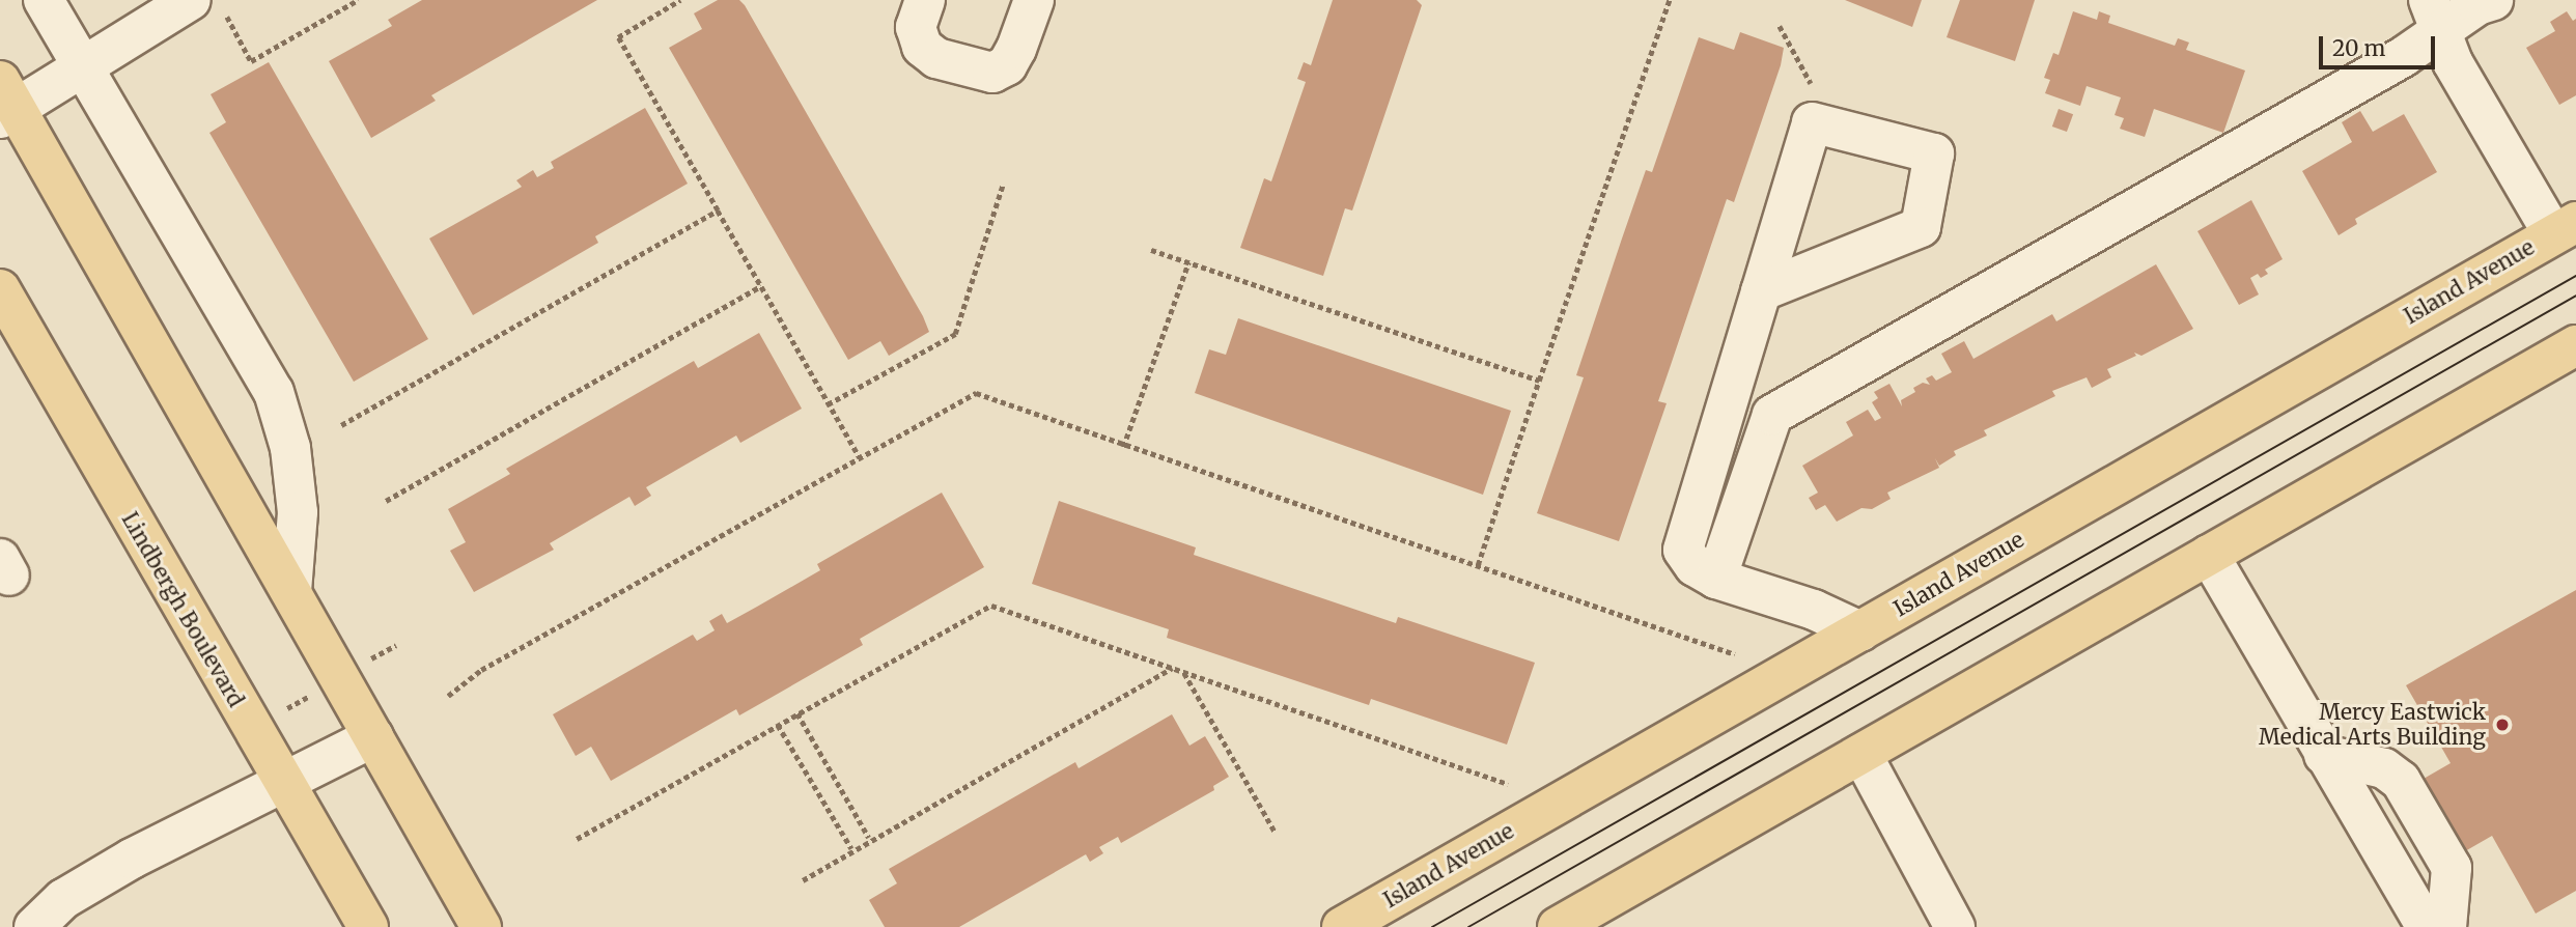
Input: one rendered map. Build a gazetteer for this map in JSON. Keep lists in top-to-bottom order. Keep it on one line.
{"streets":{"main road":["Island Avenue","Lindbergh Boulevard"]},"places":["Mercy Eastwick Medical Arts Building"],"scale_bar":"20 m"}
